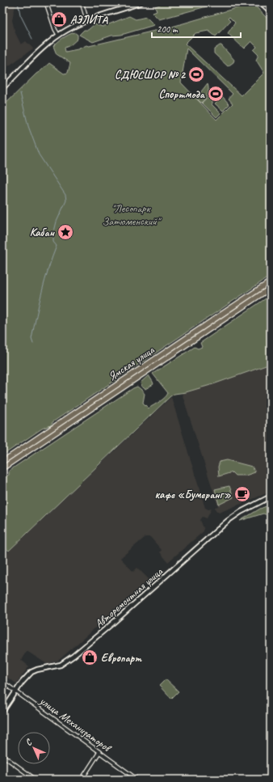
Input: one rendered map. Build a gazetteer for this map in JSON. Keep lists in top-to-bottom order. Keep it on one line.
{"streets":{"main road":["Ямская улица"],"street":["Авторемонтная улица","улица Механизаторов"]},"crossings":[["Авторемонтная улица","улица Механизаторов"]],"parks":["\"Лесопарк Затюменский\""],"places":{"shop":["АЭЛИТА","Европарт"],"sports":["СДЮСШОР № 2","Спортмода"],"place":["Кабан"],"cafe":["кафе «Бумеранг»"]},"scale_bar":"200 m","north":"top left"}
